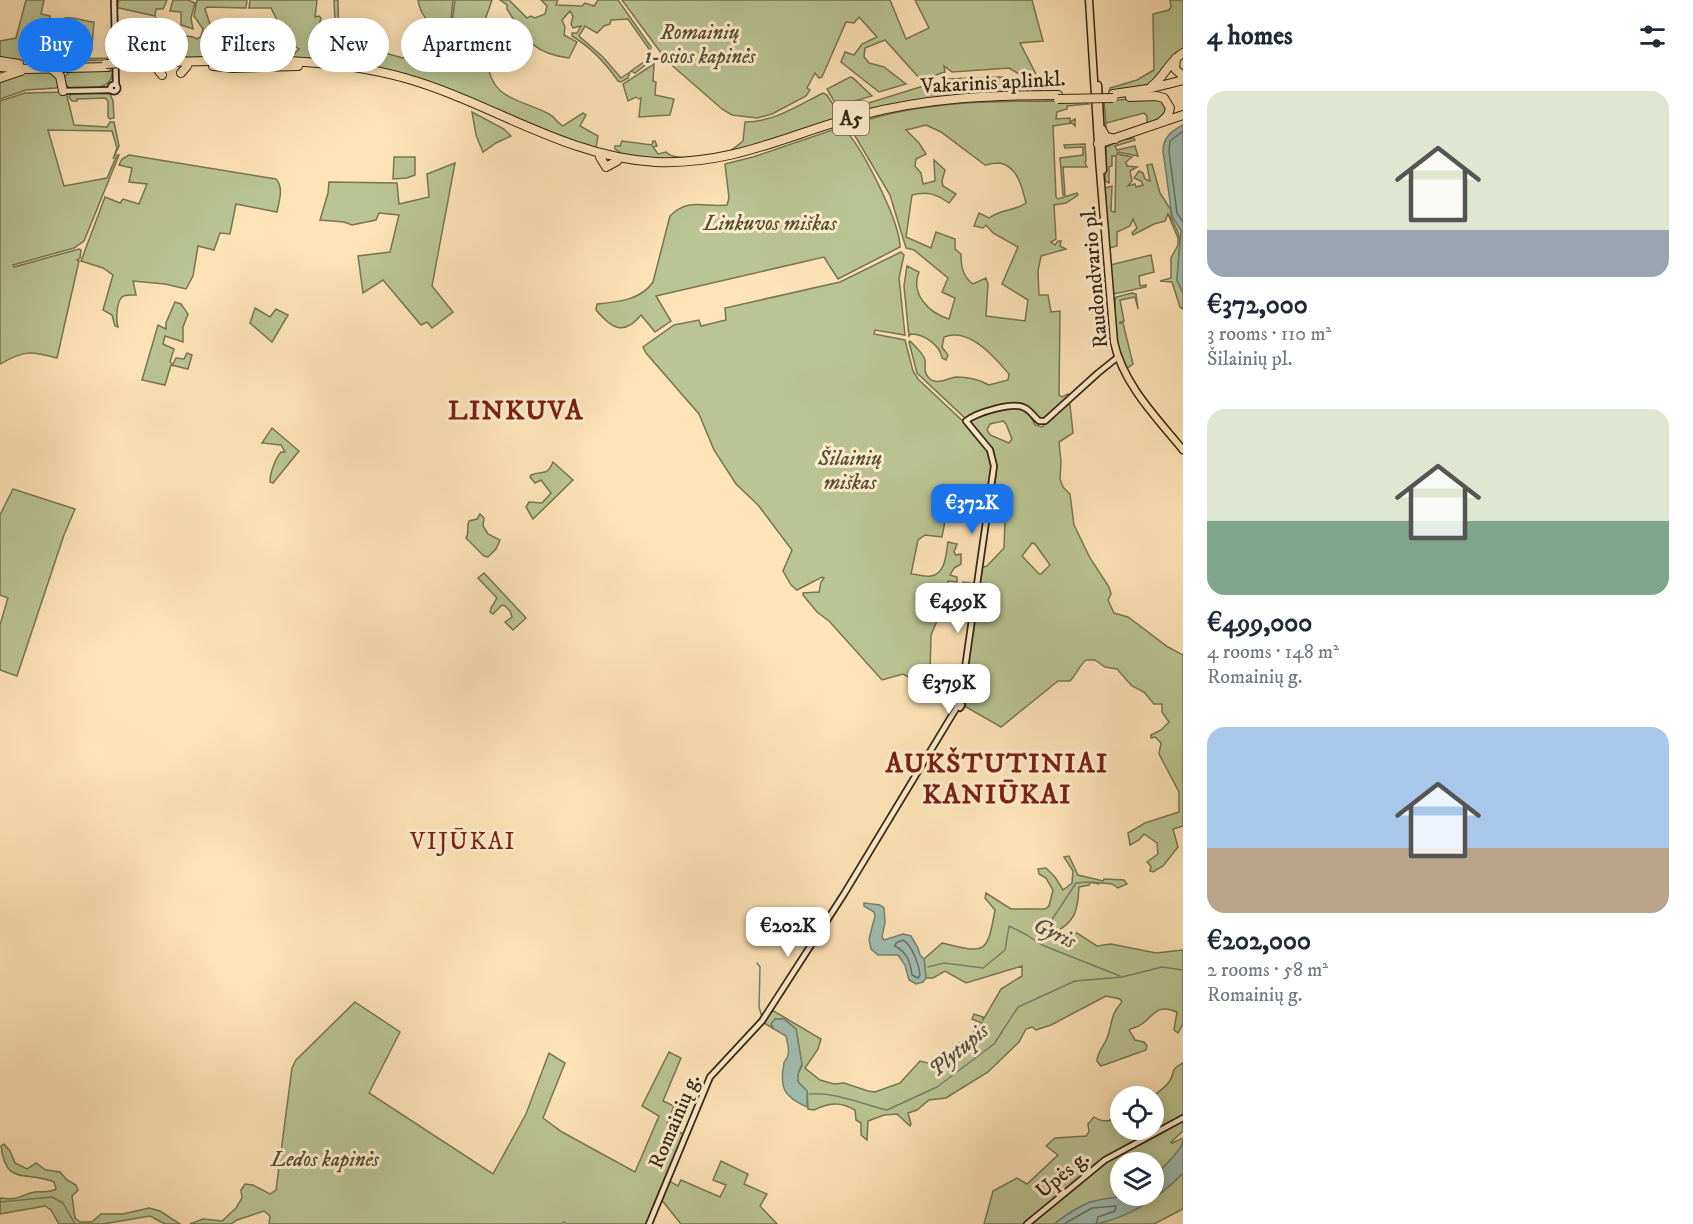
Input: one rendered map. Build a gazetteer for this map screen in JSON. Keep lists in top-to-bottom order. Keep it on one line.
{"streets":{"highway":["Vakarinis aplinkl.","A5"],"main road":["Raudondvario pl.","Romainių g.","Upės g."]},"districts":["LINKUVA","AUKŠTUTINIAI KANIŪKAI","VIJŪKAI"],"water":["Gyris","Plytupis"],"parks":["Romainių 1-osios kapinės","Linkuvos miškas","Šilainių miškas","Ledos kapinės"],"page":{"heading":"4 homes","chip":["Buy","Rent","Filters","New","Apartment"],"list":[{"name":"€372,000","note":"3 rooms · 110 m² · Šilainių pl."},{"name":"€499,000","note":"4 rooms · 148 m² · Romainių g."},{"name":"€202,000","note":"2 rooms · 58 m² · Romainių g."}],"price":["€372K","€499K","€379K","€202K"]}}
